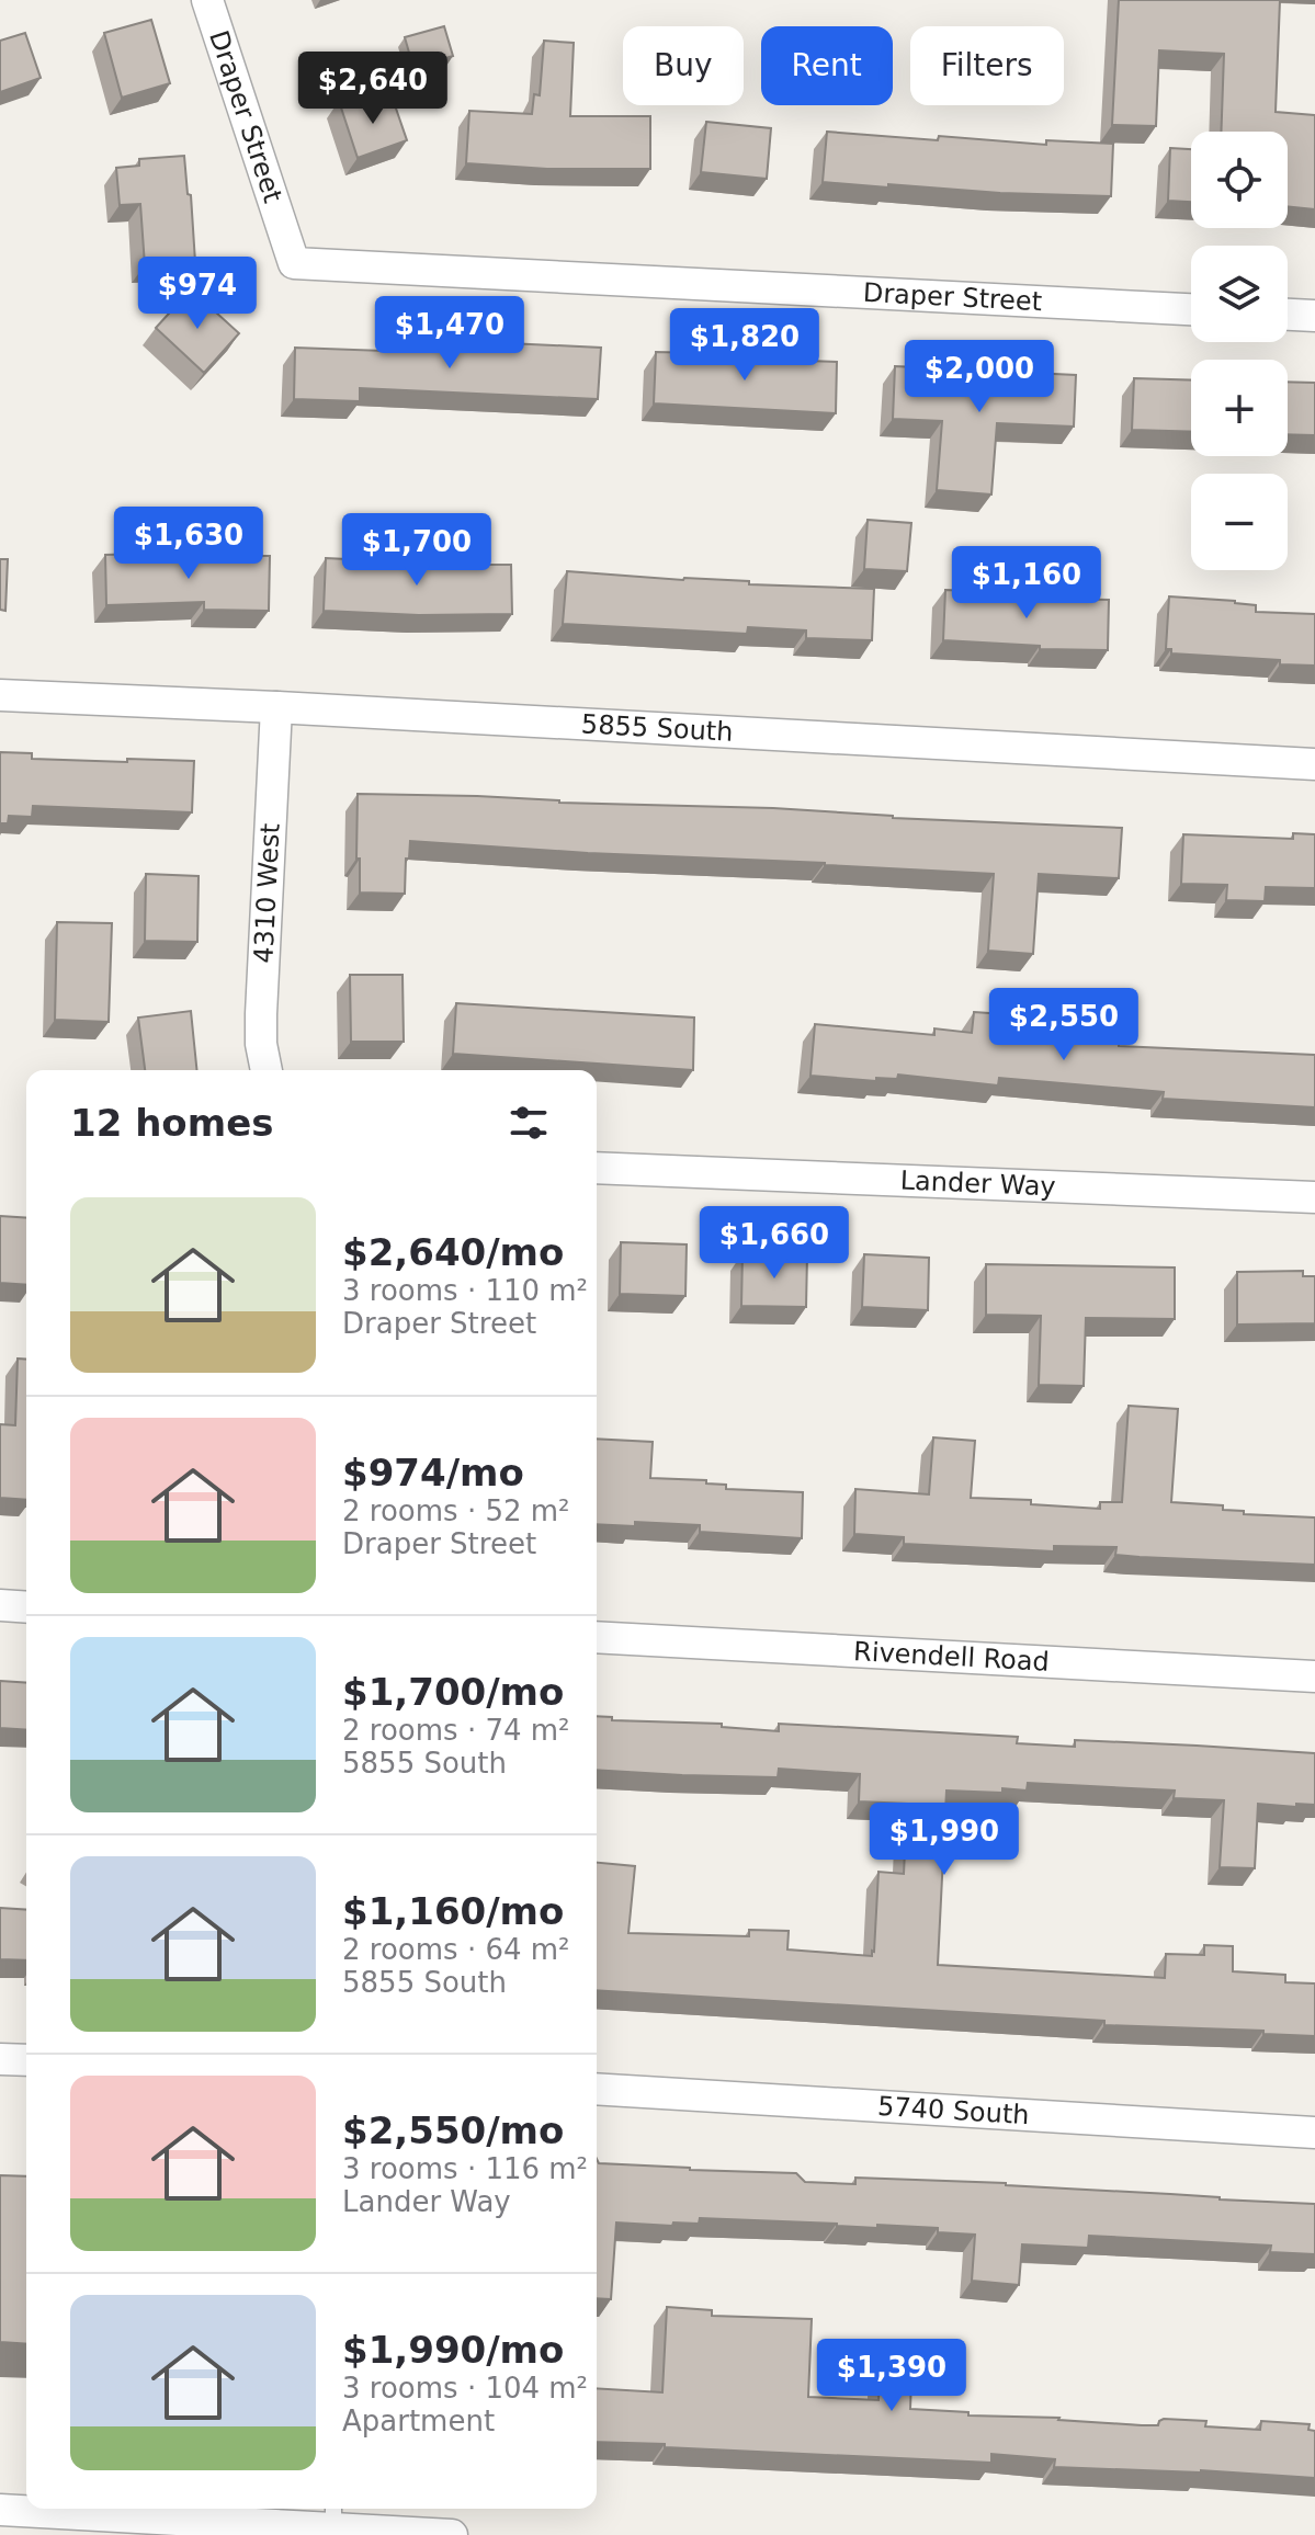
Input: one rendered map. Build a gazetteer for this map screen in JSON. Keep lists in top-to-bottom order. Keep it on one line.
{"streets":{"street":["Draper Street","5855 South","4310 West","Lander Way","Rivendell Road","5740 South"]},"crossings":[["5855 South","4310 West"]],"page":{"chip":["Buy","Rent","Filters"],"price":["$2,640","$974","$1,470","$1,820","$2,000","$1,630","$1,700","$1,160","$2,550","$1,660","$1,990","$1,390"],"map_buttons":["+","−"],"heading":"12 homes","list":[{"name":"$2,640/mo","note":"3 rooms · 110 m² · Draper Street"},{"name":"$974/mo","note":"2 rooms · 52 m² · Draper Street"},{"name":"$1,700/mo","note":"2 rooms · 74 m² · 5855 South"},{"name":"$1,160/mo","note":"2 rooms · 64 m² · 5855 South"},{"name":"$2,550/mo","note":"3 rooms · 116 m² · Lander Way"},{"name":"$1,990/mo","note":"3 rooms · 104 m² · Apartment"}]}}
